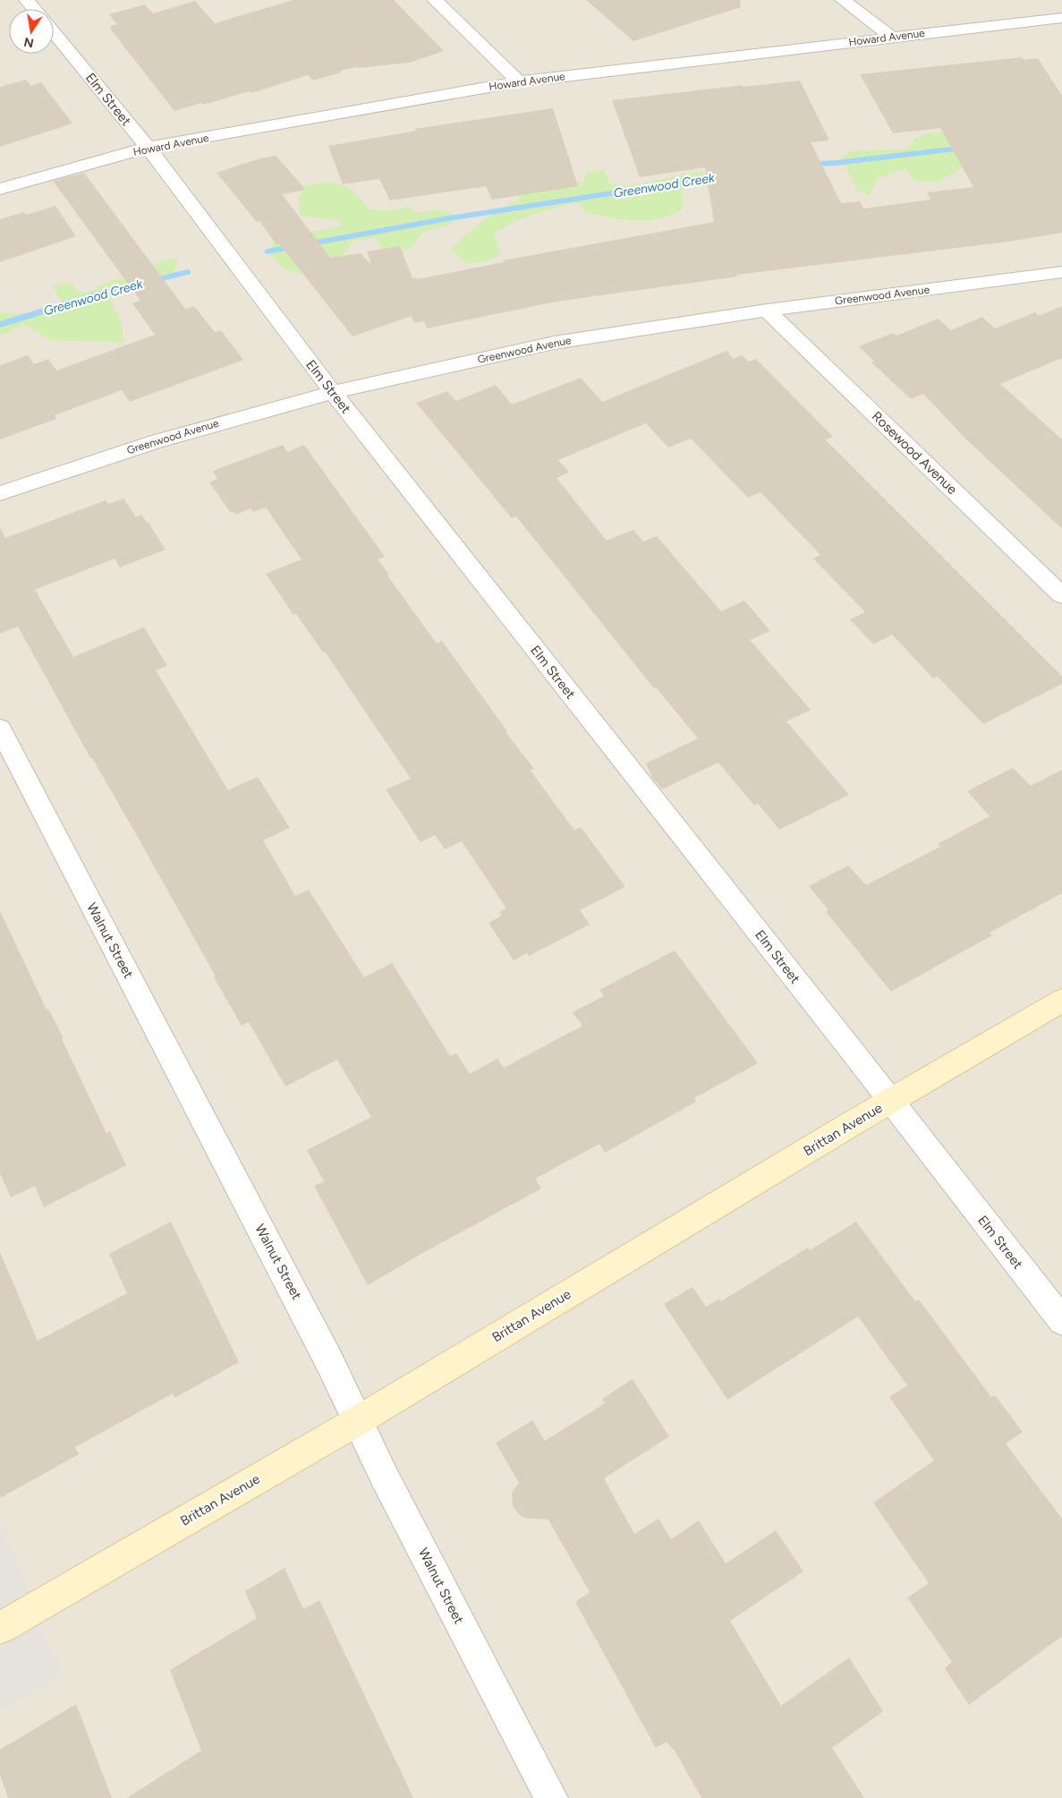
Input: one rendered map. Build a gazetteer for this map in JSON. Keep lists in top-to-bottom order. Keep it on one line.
{"streets":{"main road":["Brittan Avenue"],"street":["Howard Avenue","Elm Street","Greenwood Avenue","Rosewood Avenue","Walnut Street"]},"crossings":[["Howard Avenue","Elm Street"],["Elm Street","Greenwood Avenue"],["Elm Street","Brittan Avenue"],["Greenwood Avenue","Rosewood Avenue"],["Walnut Street","Brittan Avenue"]],"water":["Greenwood Creek"],"north":"bottom"}
